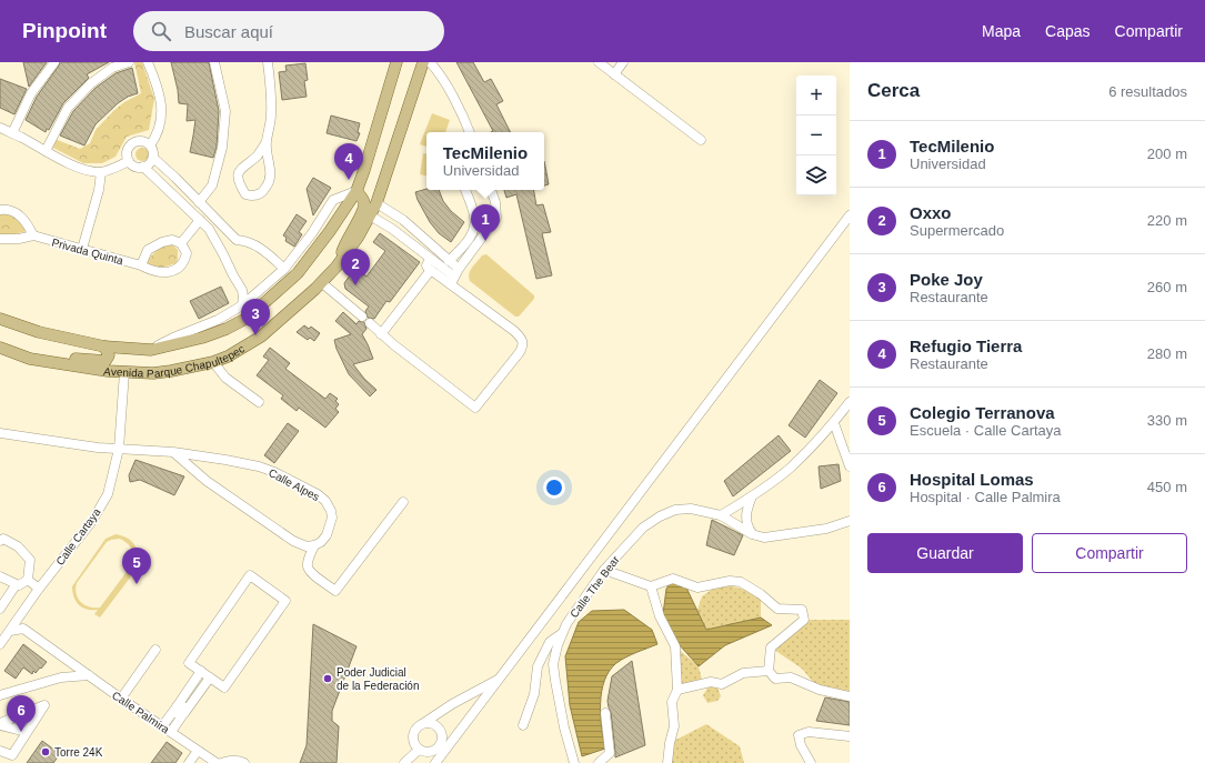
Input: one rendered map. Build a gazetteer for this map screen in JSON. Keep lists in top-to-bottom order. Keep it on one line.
{"streets":{"main road":["Avenida Parque Chapultepec"],"street":["Privada Quinta","Calle Alpes","Calle Cartaya","Calle The Bear","Calle Palmira"]},"crossings":[["Avenida Parque Chapultepec","Calle Cartaya"],["Calle Alpes","Calle Cartaya"]],"places":["Poder Judicial de la Federación","Torre 24K"],"page":{"header":"Pinpoint","search":"Buscar aquí","nav":["Mapa","Capas","Compartir"],"heading":["Cerca","6 resultados"],"map_buttons":["+","−"],"list":[{"mark":"1","name":"TecMilenio","note":"Universidad","value":"200 m"},{"mark":"2","name":"Oxxo","note":"Supermercado","value":"220 m"},{"mark":"3","name":"Poke Joy","note":"Restaurante","value":"260 m"},{"mark":"4","name":"Refugio Tierra","note":"Restaurante","value":"280 m"},{"mark":"5","name":"Colegio Terranova","note":"Escuela · Calle Cartaya","value":"330 m"},{"mark":"6","name":"Hospital Lomas","note":"Hospital · Calle Palmira","value":"450 m"}],"popup":["TecMilenio","Universidad"],"pins":["4","1","2","3","5","6"],"buttons":["Guardar","Compartir"]}}
